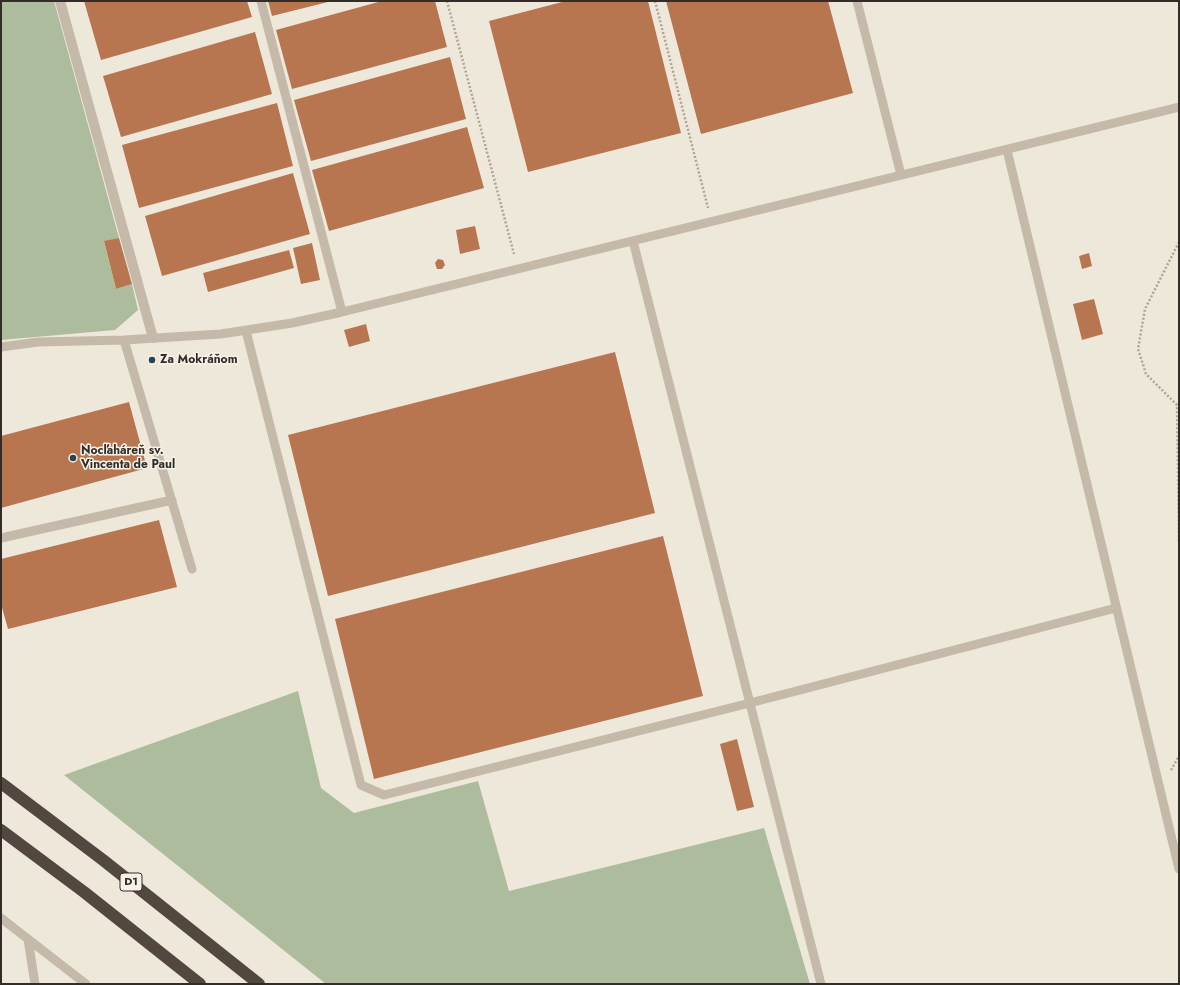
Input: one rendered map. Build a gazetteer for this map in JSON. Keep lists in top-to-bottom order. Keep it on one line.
{"streets":{"highway":["D1"]},"places":["Za Mokráňom","Nocľaháreň sv. Vincenta de Paul"]}
